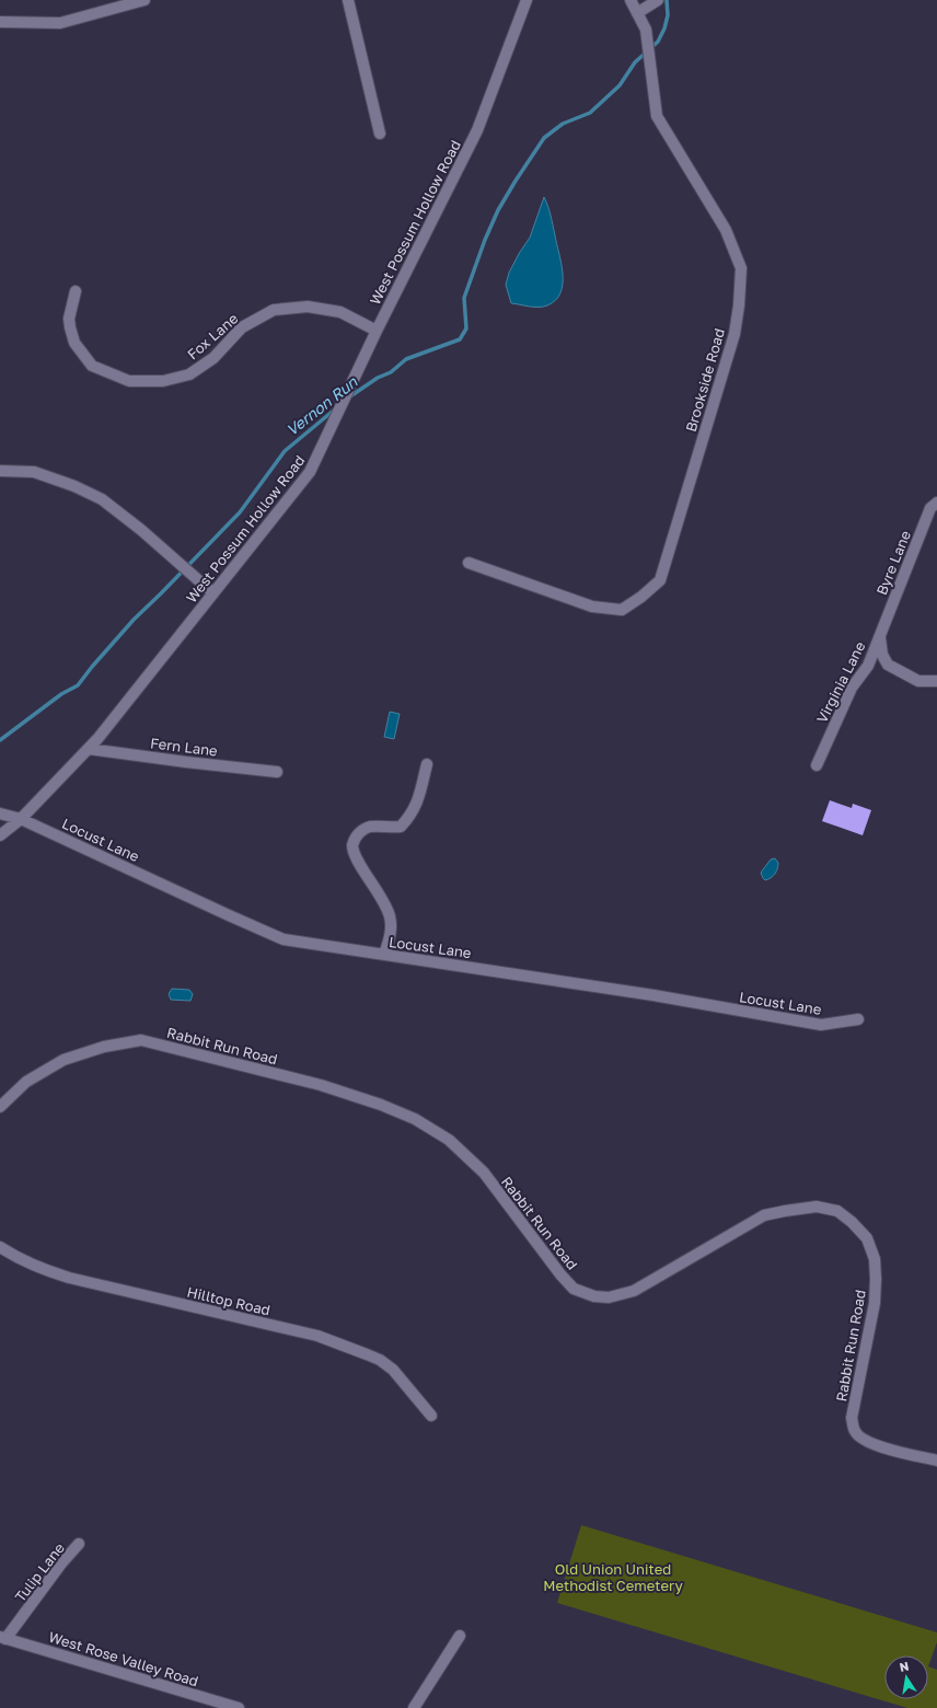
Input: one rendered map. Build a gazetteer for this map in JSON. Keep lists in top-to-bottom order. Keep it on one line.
{"streets":{"street":["West Possum Hollow Road","Fox Lane","Brookside Road","Byre Lane","Virginia Lane","Fern Lane","Locust Lane","Rabbit Run Road","Hilltop Road","Tulip Lane","West Rose Valley Road"]},"crossings":[["West Possum Hollow Road","Fox Lane"],["West Possum Hollow Road","Fern Lane"],["West Possum Hollow Road","Locust Lane"],["Byre Lane","Virginia Lane"],["Tulip Lane","West Rose Valley Road"]],"water":["Vernon Run"],"parks":["Old Union United Methodist Cemetery"],"north":"top"}
